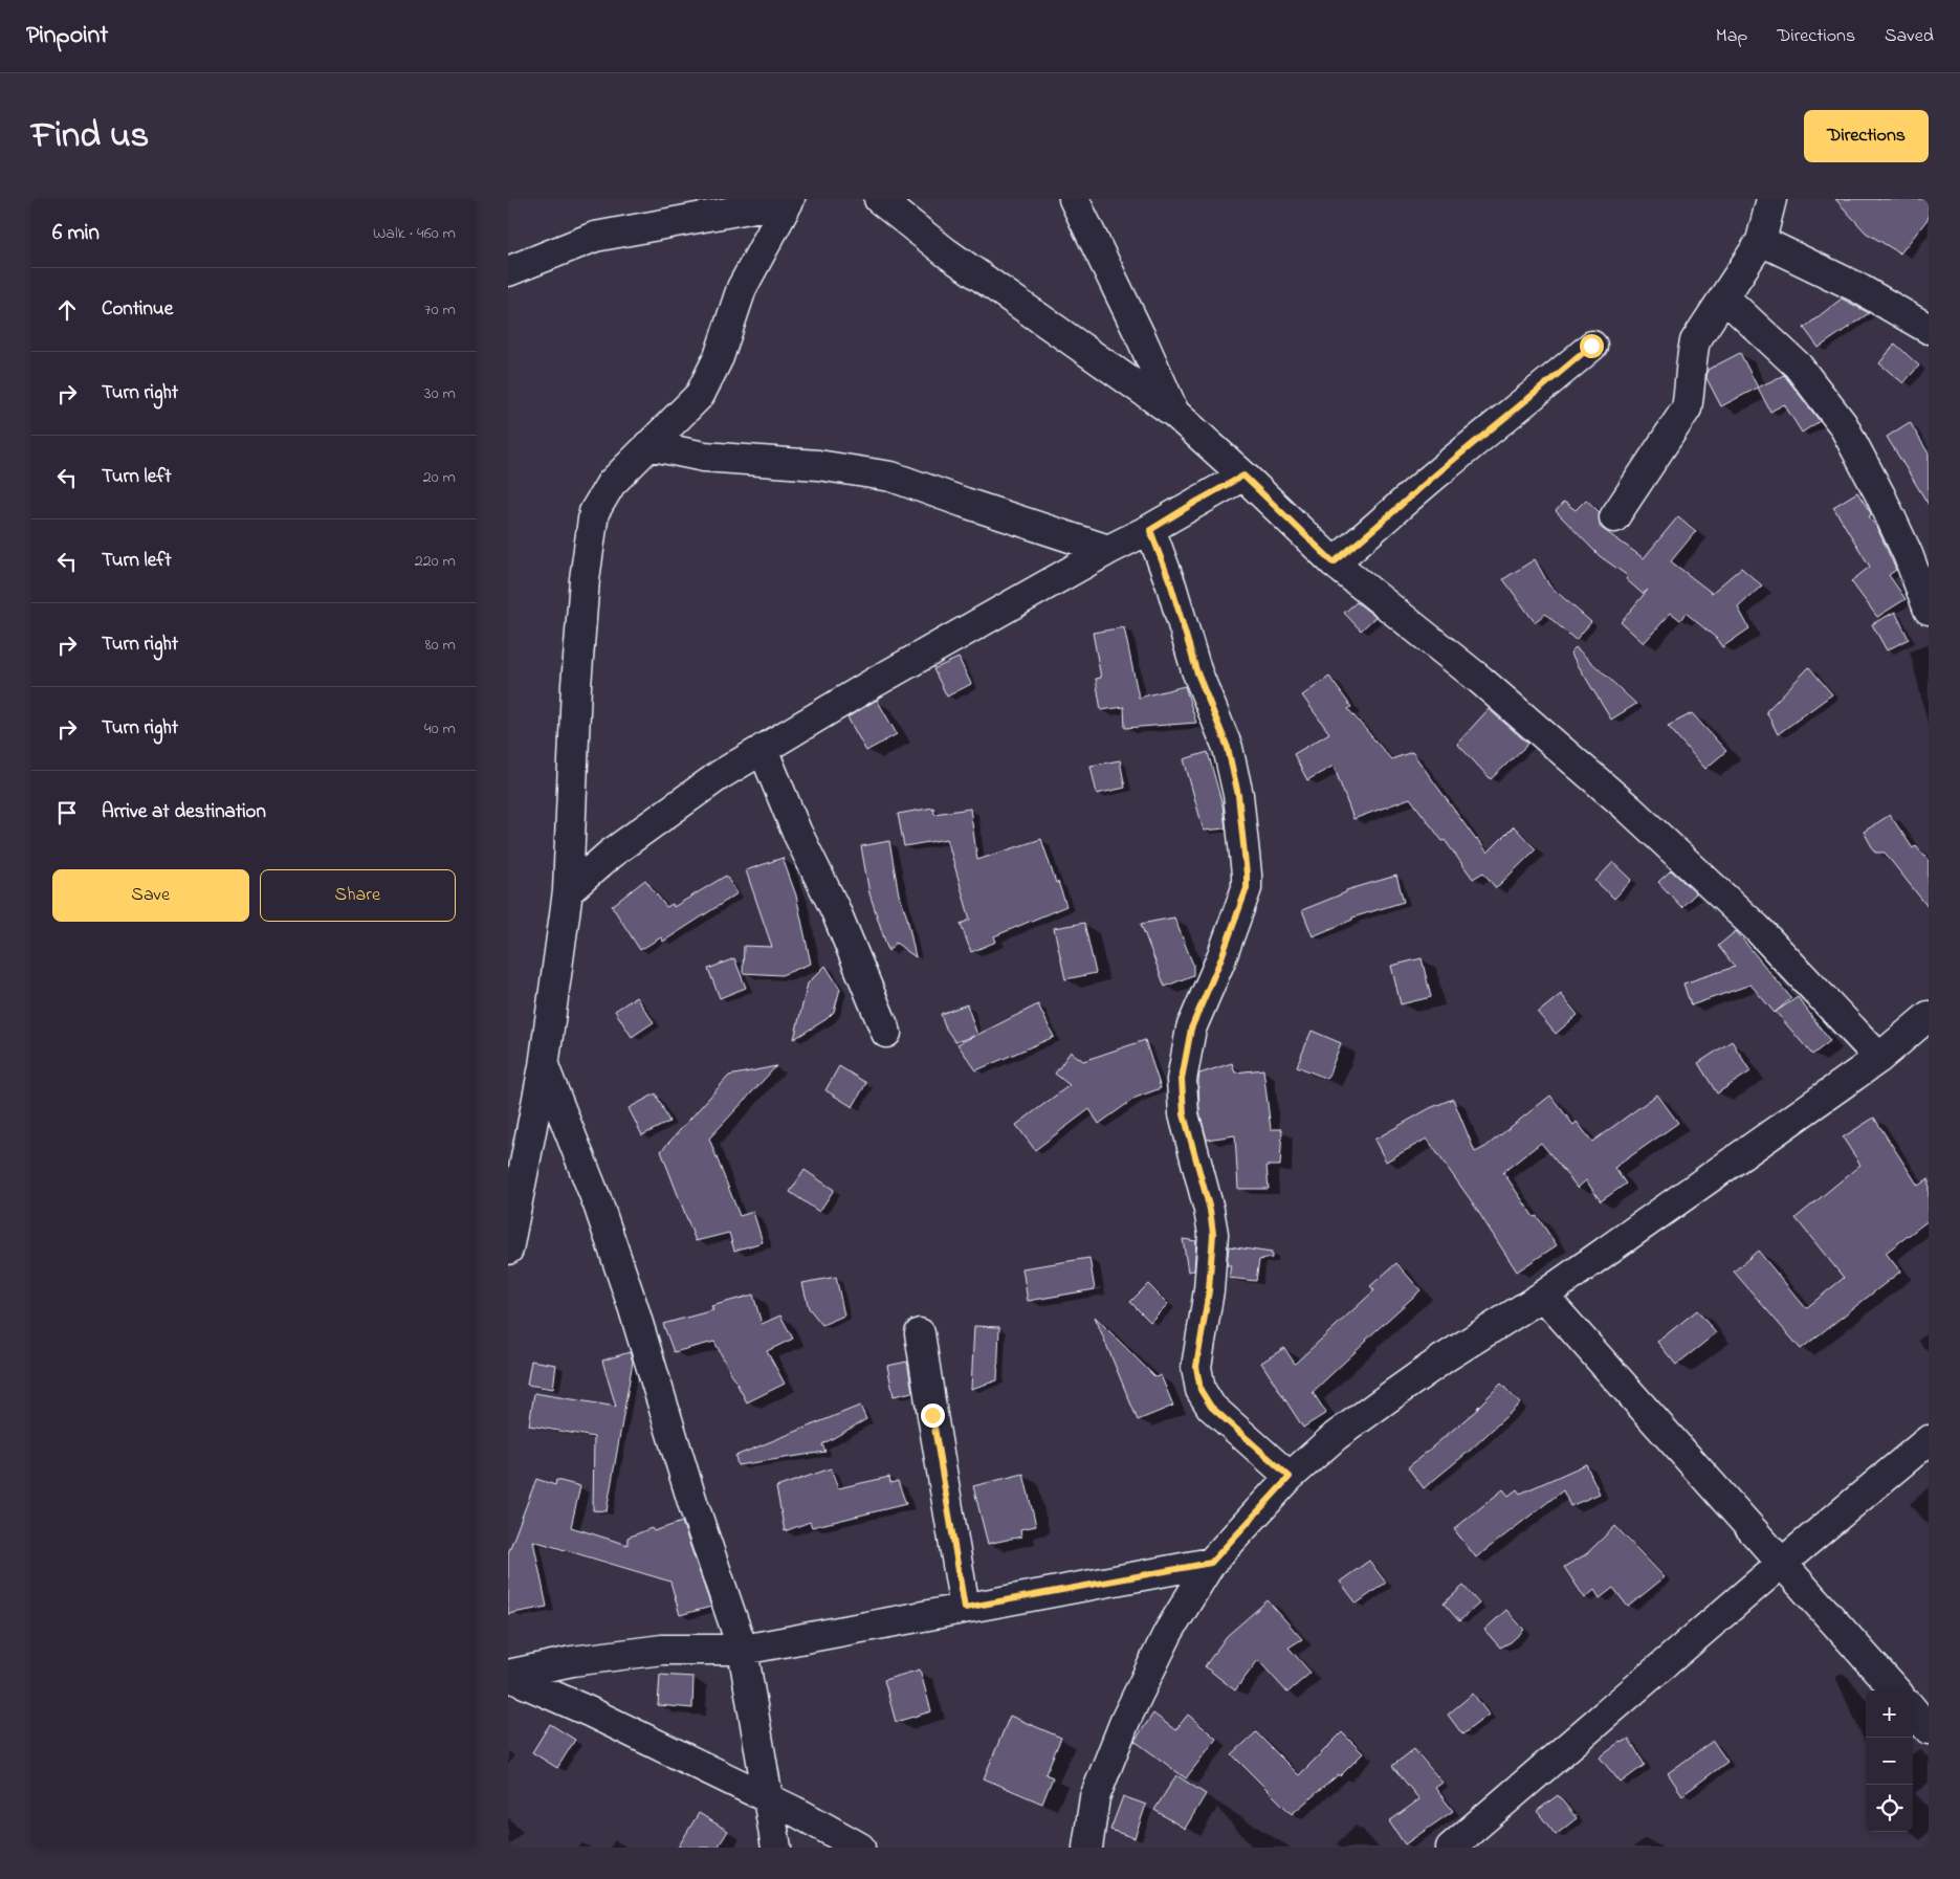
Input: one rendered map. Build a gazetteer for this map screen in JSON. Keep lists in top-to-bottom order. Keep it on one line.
{"page":{"header":"Pinpoint","nav":["Map","Directions","Saved"],"title":"Find us","buttons":["Directions",["Save","Share"]],"heading":["6 min","Walk · 460 m"],"list":[["Continue","70 m"],["Turn right","30 m"],["Turn left","20 m"],["Turn left","220 m"],["Turn right","80 m"],["Turn right","40 m"],"Arrive at destination"],"map_buttons":["+","−"]}}
